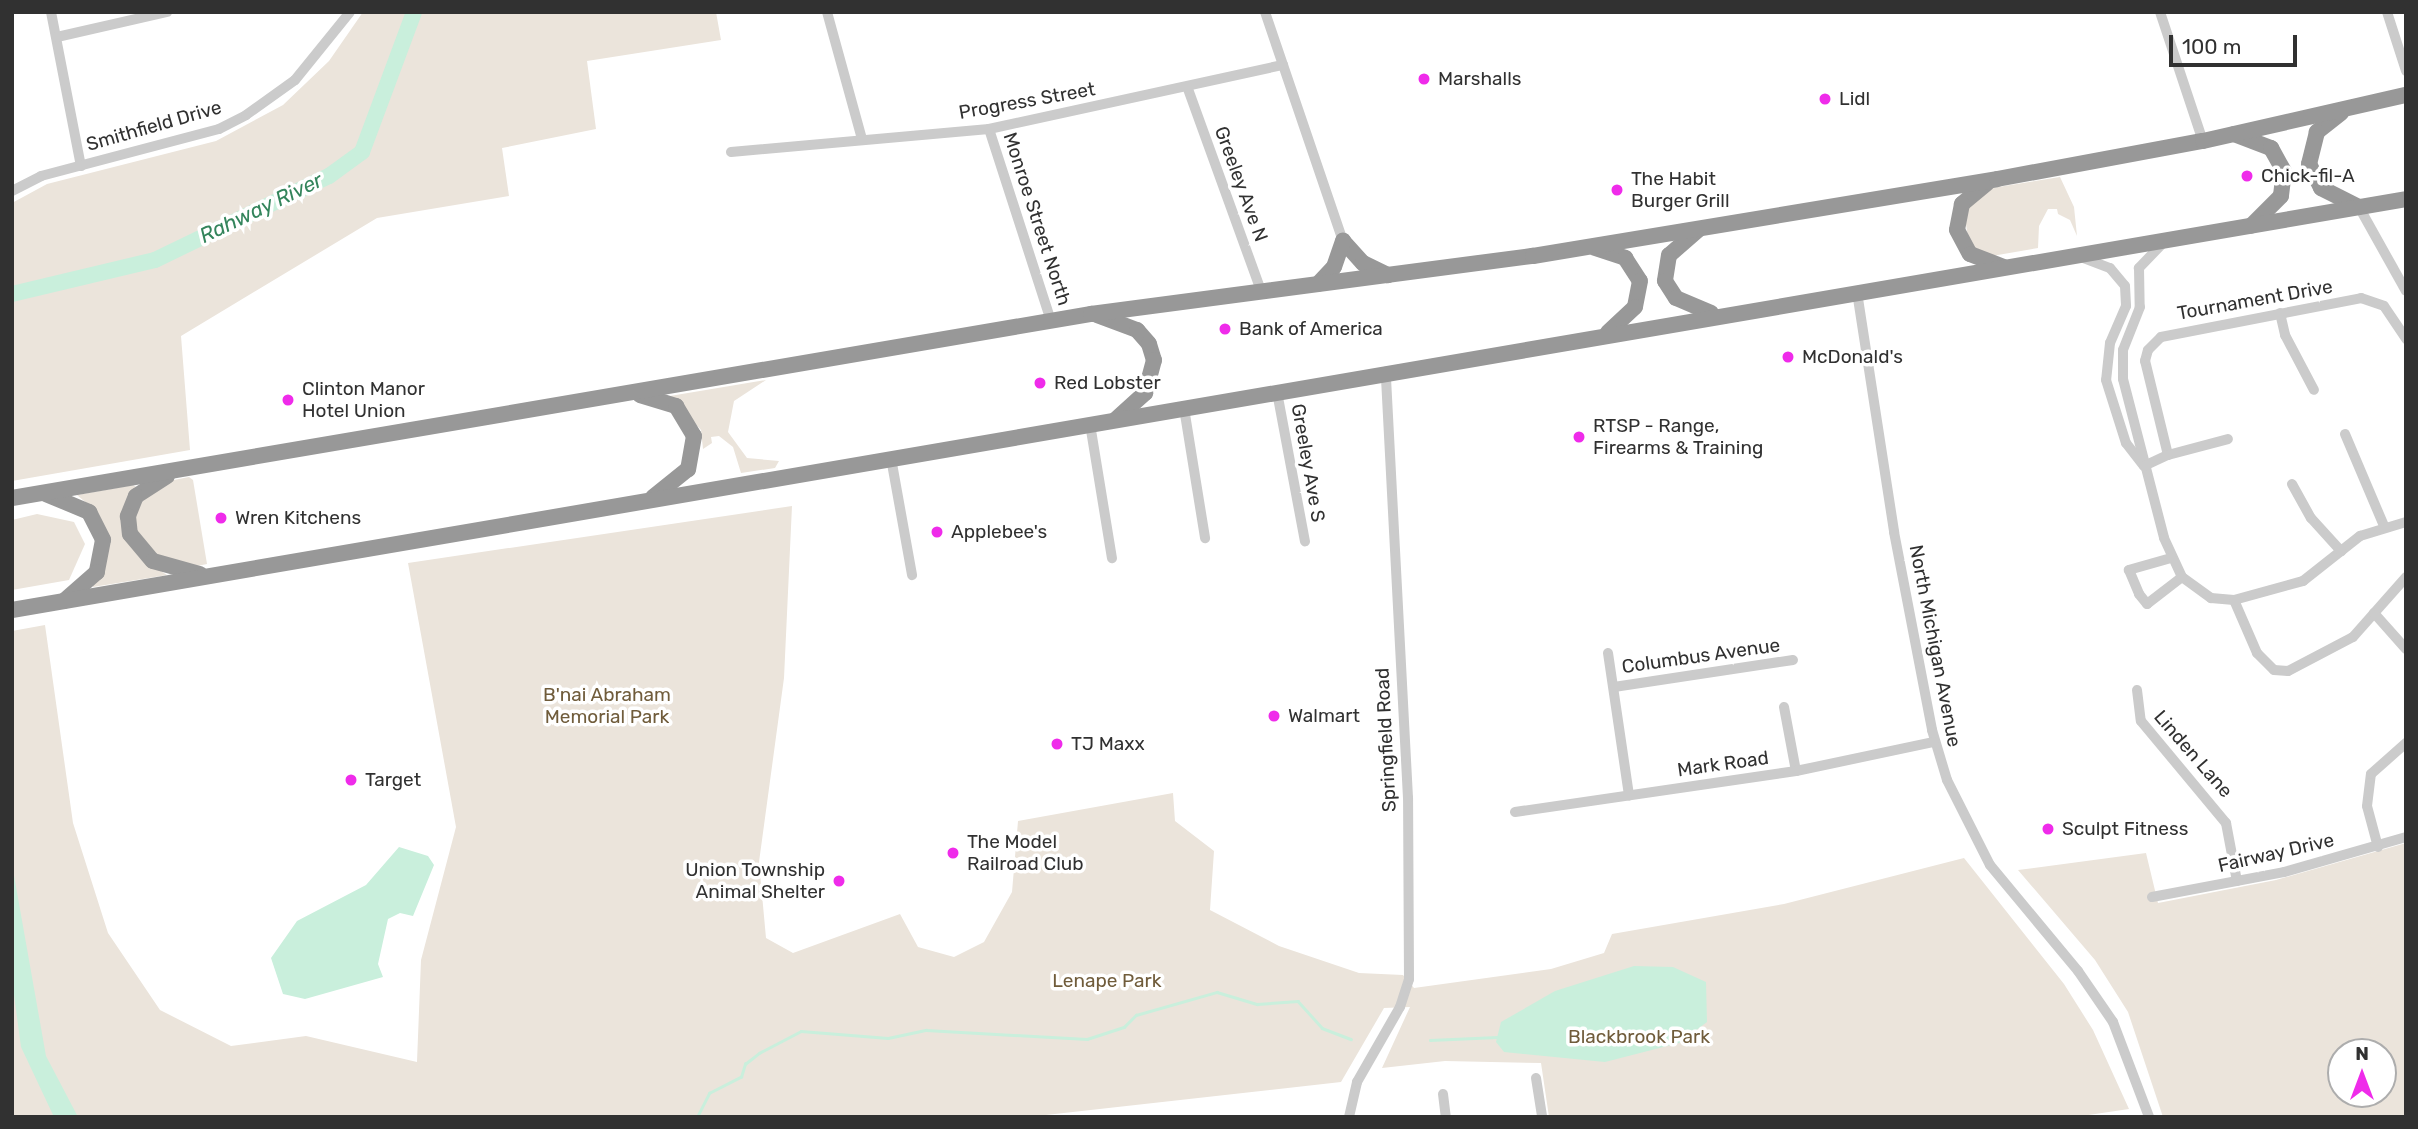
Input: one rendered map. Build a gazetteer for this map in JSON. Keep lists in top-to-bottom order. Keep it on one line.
{"streets":{"street":["Progress Street","Smithfield Drive","Greeley Ave N","Monroe Street North","Tournament Drive","Greeley Ave S","North Michigan Avenue","Columbus Avenue","Springfield Road","Linden Lane","Mark Road","Fairway Drive"]},"crossings":[["Progress Street","Greeley Ave N"],["Progress Street","Monroe Street North"],["North Michigan Avenue","Mark Road"],["Linden Lane","Fairway Drive"]],"water":["Rahway River"],"parks":["B'nai Abraham Memorial Park","Lenape Park","Blackbrook Park"],"places":["Marshalls","Lidl","Chick-fil-A","The Habit Burger Grill","Bank of America","McDonald's","Red Lobster","Clinton Manor Hotel Union","RTSP - Range, Firearms & Training","Wren Kitchens","Applebee's","Walmart","TJ Maxx","Target","Sculpt Fitness","The Model Railroad Club","Union Township Animal Shelter"],"scale_bar":"100 m","north":"top"}
